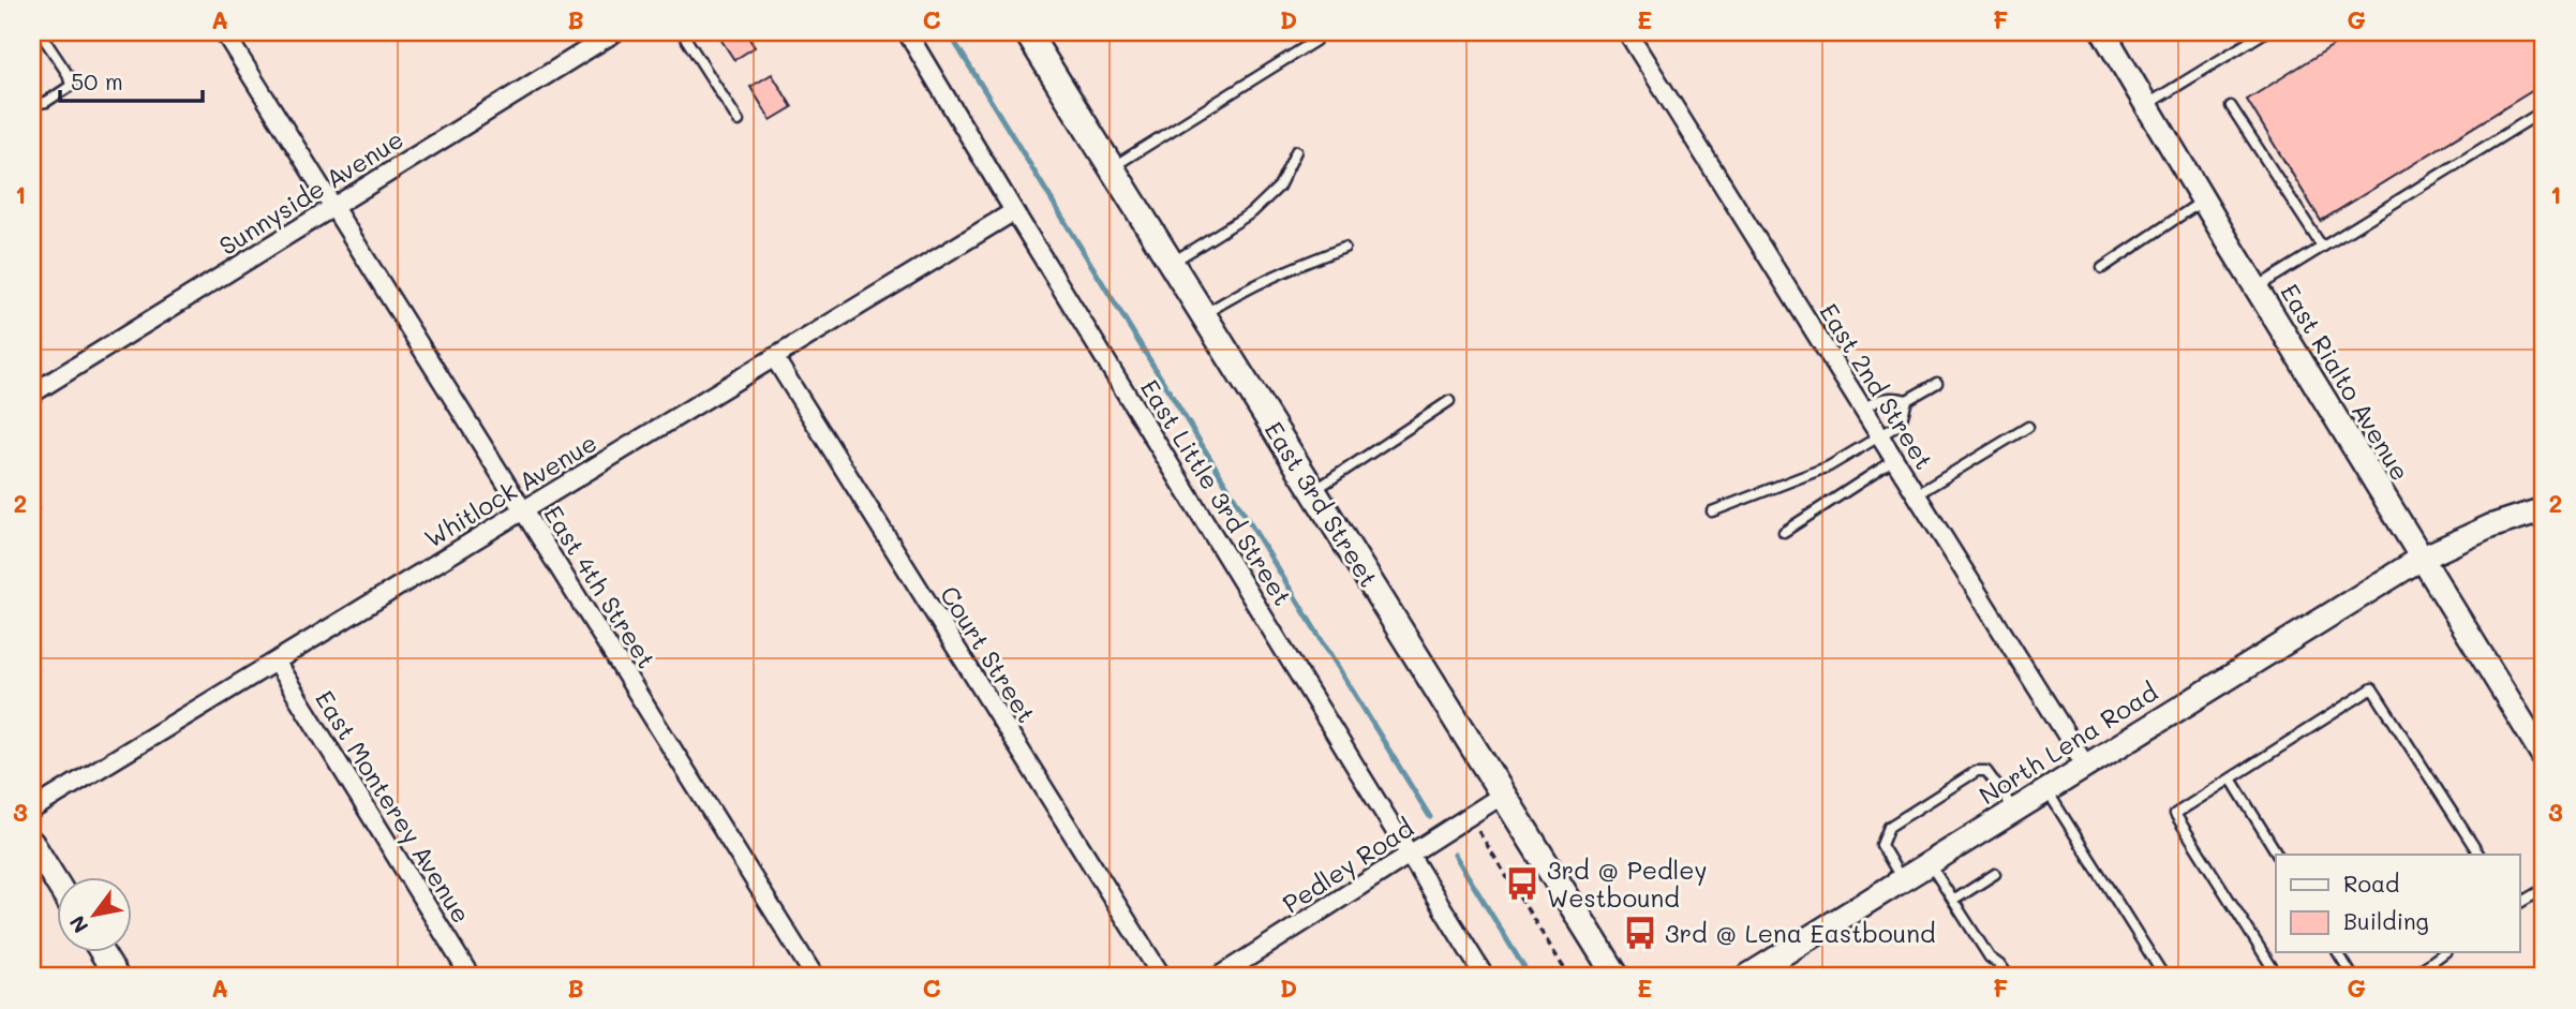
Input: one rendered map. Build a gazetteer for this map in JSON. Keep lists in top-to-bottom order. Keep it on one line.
{"streets":{"main road":["East 3rd Street"],"street":["Sunnyside Avenue","East Rialto Avenue","East 2nd Street","Whitlock Avenue","East Little 3rd Street","East 4th Street","Court Street","North Lena Road","East Monterey Avenue","Pedley Road"]},"crossings":[["Sunnyside Avenue","East 4th Street"],["East Rialto Avenue","North Lena Road"],["East 2nd Street","North Lena Road"],["Whitlock Avenue","East Little 3rd Street"],["Whitlock Avenue","East 4th Street"],["Whitlock Avenue","Court Street"],["Whitlock Avenue","East Monterey Avenue"],["East Little 3rd Street","Pedley Road"],["East 3rd Street","Pedley Road"]],"places":{"bus stop":["3rd @ Pedley Westbound","3rd @ Lena Eastbound"]},"legend":["Road","Building"],"scale_bar":"50 m","north":"bottom left","grid":{"columns":["A","B","C","D","E","F","G"],"rows":["1","2","3"]}}
